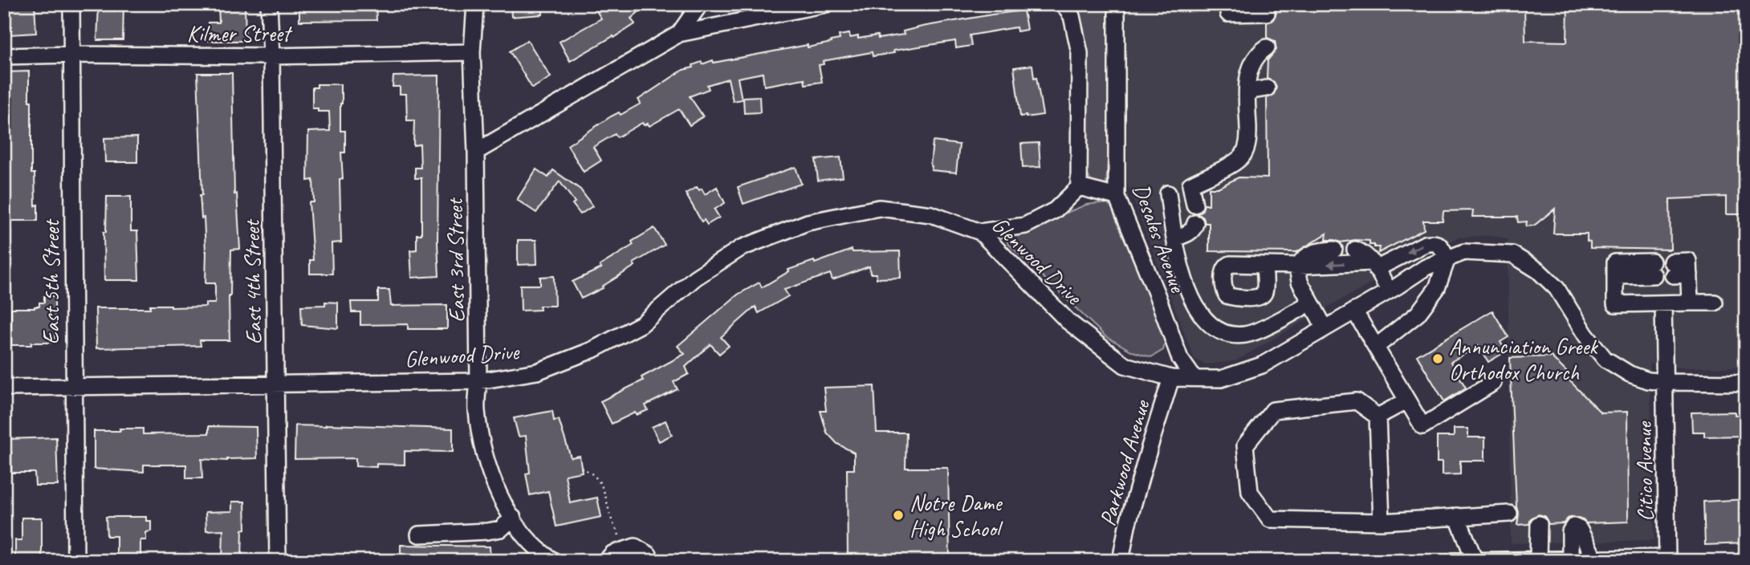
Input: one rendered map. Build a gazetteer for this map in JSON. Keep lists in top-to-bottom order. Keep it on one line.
{"streets":{"street":["Kilmer Street","Desales Avenue","Glenwood Drive","East 3rd Street","East 5th Street","East 4th Street","Parkwood Avenue","Citico Avenue"]},"crossings":[["Kilmer Street","East 3rd Street"],["Kilmer Street","East 5th Street"],["Kilmer Street","East 4th Street"],["Desales Avenue","Glenwood Drive"],["Glenwood Drive","East 3rd Street"],["Glenwood Drive","East 5th Street"],["Glenwood Drive","East 4th Street"],["Glenwood Drive","Parkwood Avenue"],["Glenwood Drive","Citico Avenue"]],"places":["Annunciation Greek Orthodox Church","Notre Dame High School"]}
